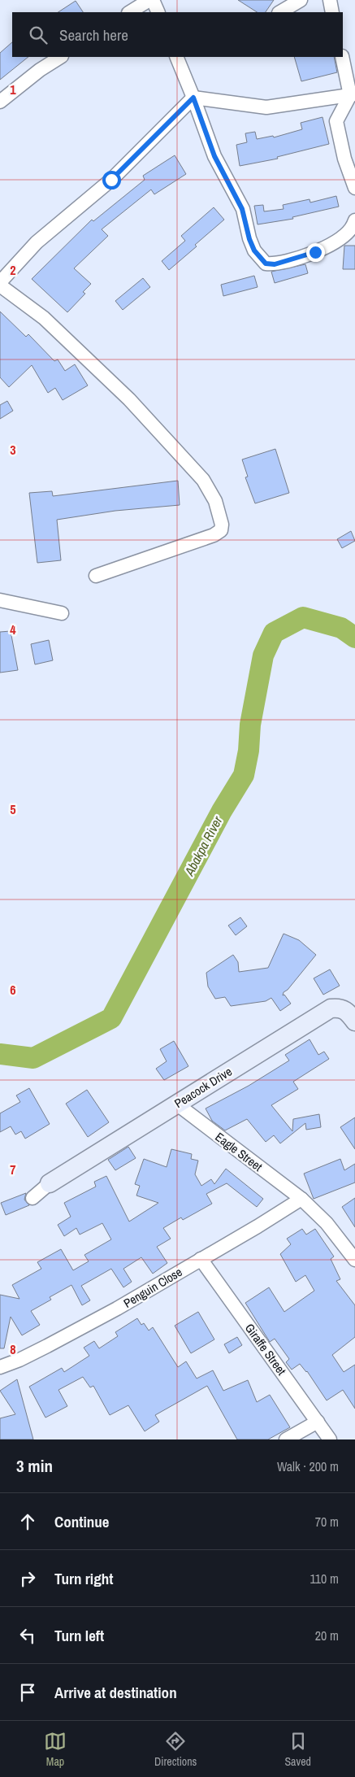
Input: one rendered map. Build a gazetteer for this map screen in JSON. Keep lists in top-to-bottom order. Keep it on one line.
{"streets":{"street":["Peacock Drive","Eagle Street","Penguin Close","Giraffe Street"]},"crossings":[["Peacock Drive","Eagle Street"],["Eagle Street","Penguin Close"],["Penguin Close","Giraffe Street"]],"water":["Abakpa River"],"page":{"search":"Search here","heading":["3 min","Walk · 200 m"],"list":[["Continue","70 m"],["Turn right","110 m"],["Turn left","20 m"],"Arrive at destination"],"nav":["Map","Directions","Saved"]},"grid":{"rows":["1","2","3","4","5","6","7","8"]}}
